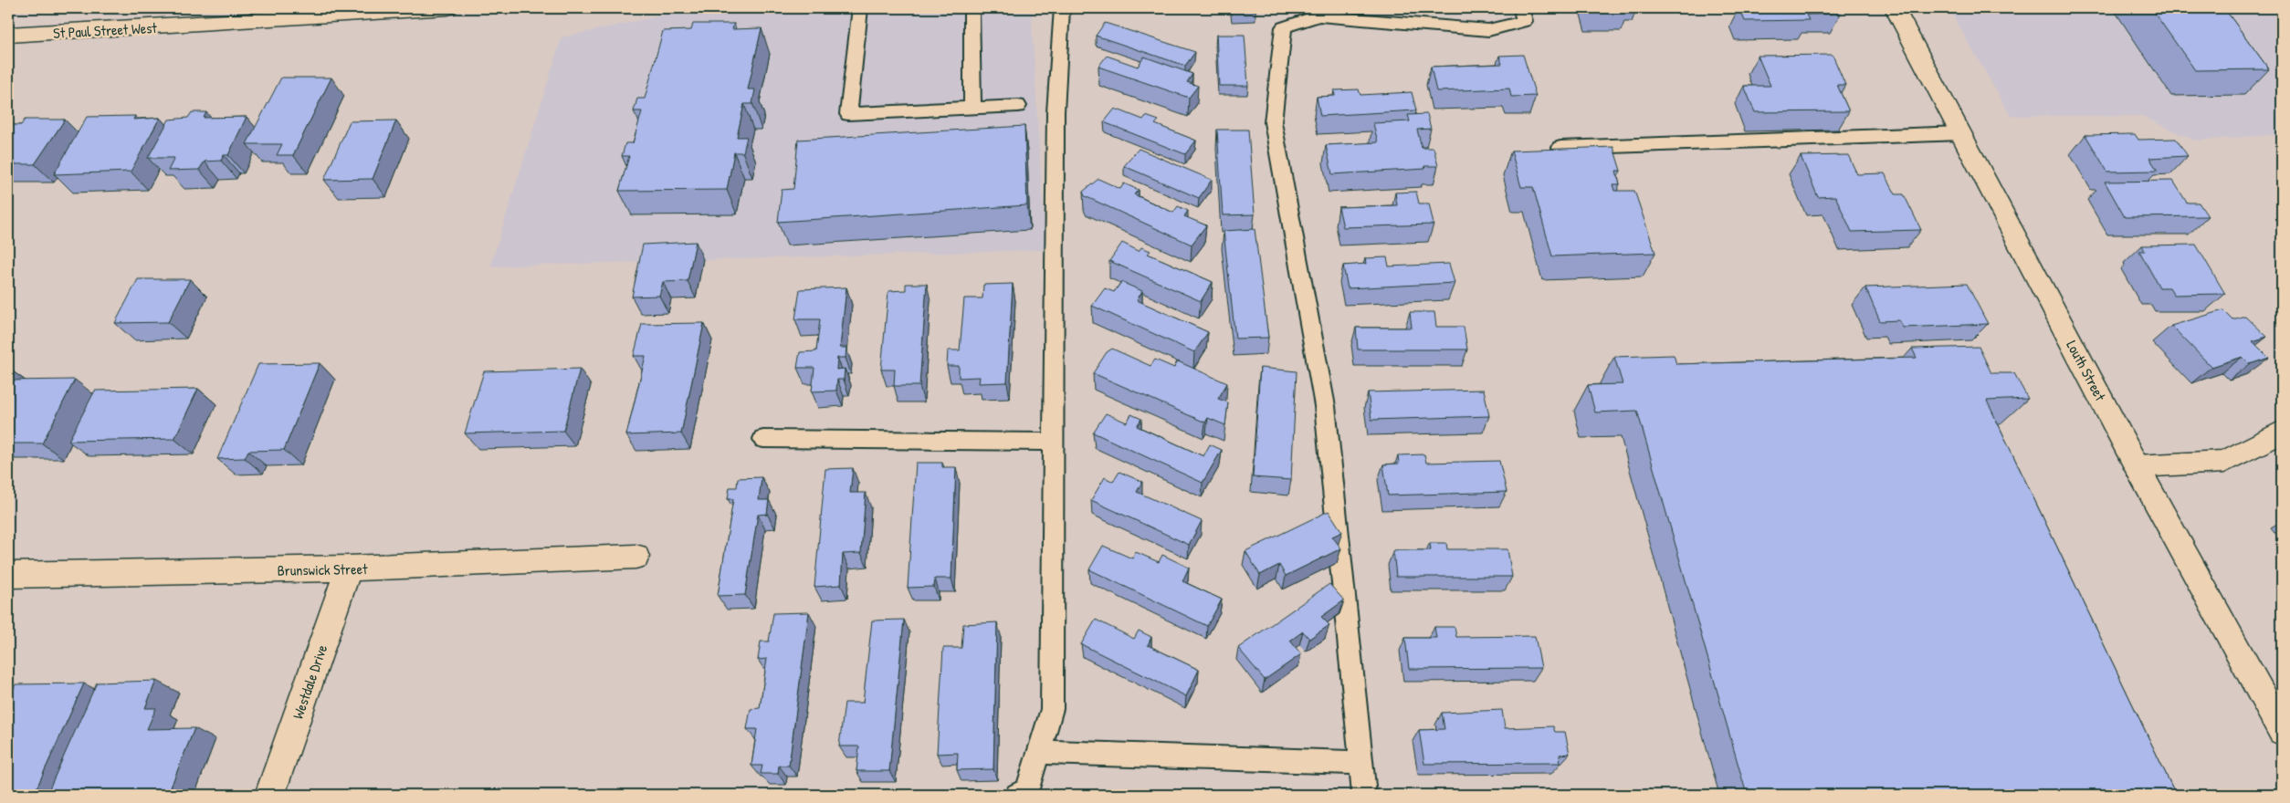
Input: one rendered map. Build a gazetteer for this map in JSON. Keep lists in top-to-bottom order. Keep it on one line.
{"streets":{"main road":["St Paul Street West","Louth Street","Brunswick Street","Westdale Drive"]},"crossings":[["Brunswick Street","Westdale Drive"]]}
